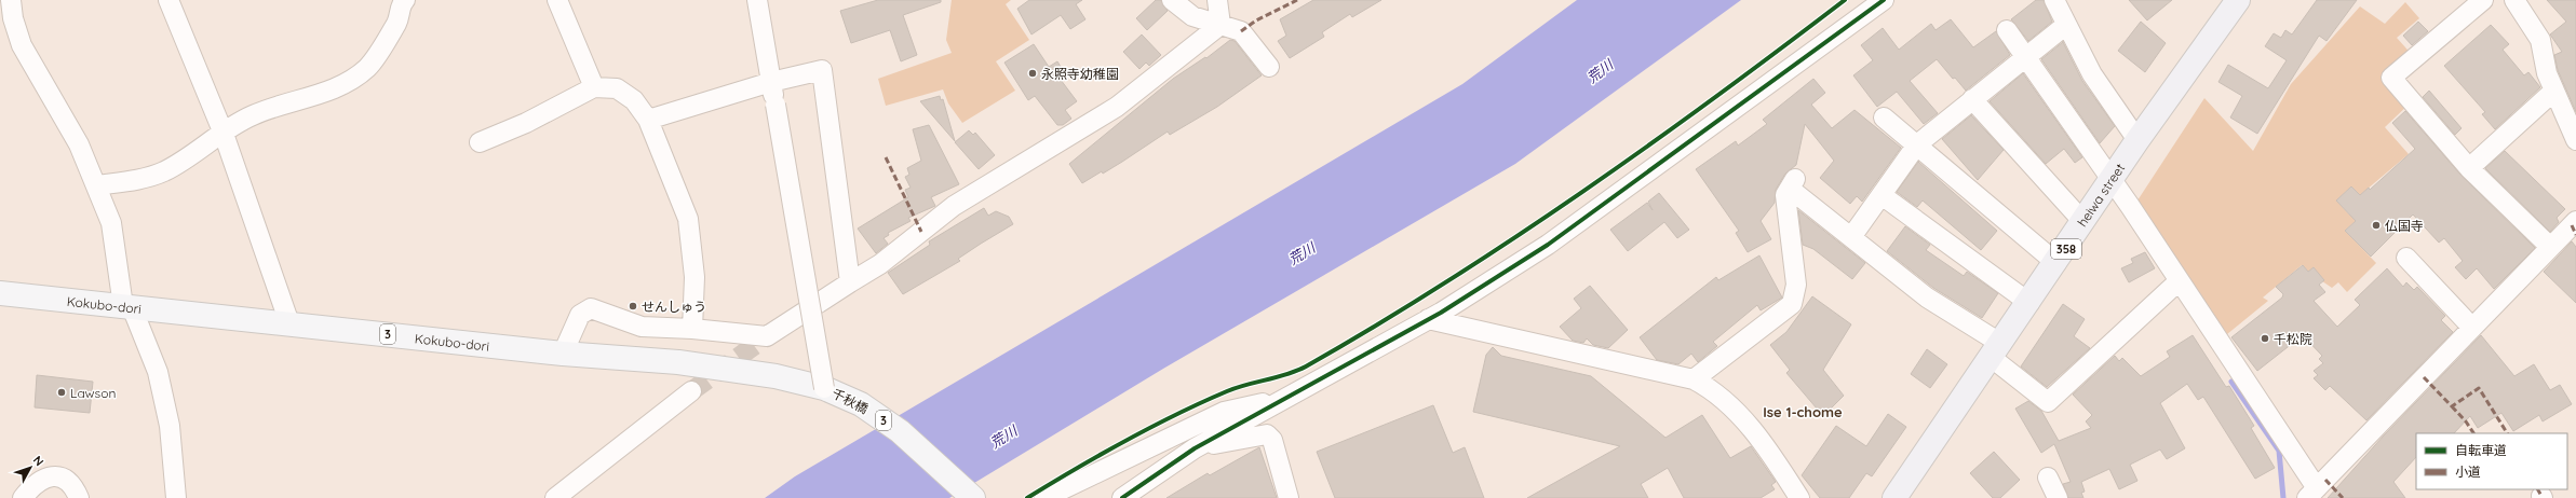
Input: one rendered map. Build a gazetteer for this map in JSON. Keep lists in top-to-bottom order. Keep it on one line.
{"streets":{"highway":["heiwa street","358"],"main road":["Kokubo-dori","3","千秋橋"]},"crossings":[["Kokubo-dori","千秋橋"]],"districts":["Ise 1-chome"],"water":["荒川"],"places":["永照寺幼稚園","仏国寺","せんしゅう","千松院","Lawson"],"legend":["自転車道","小道"],"north":"top right"}
